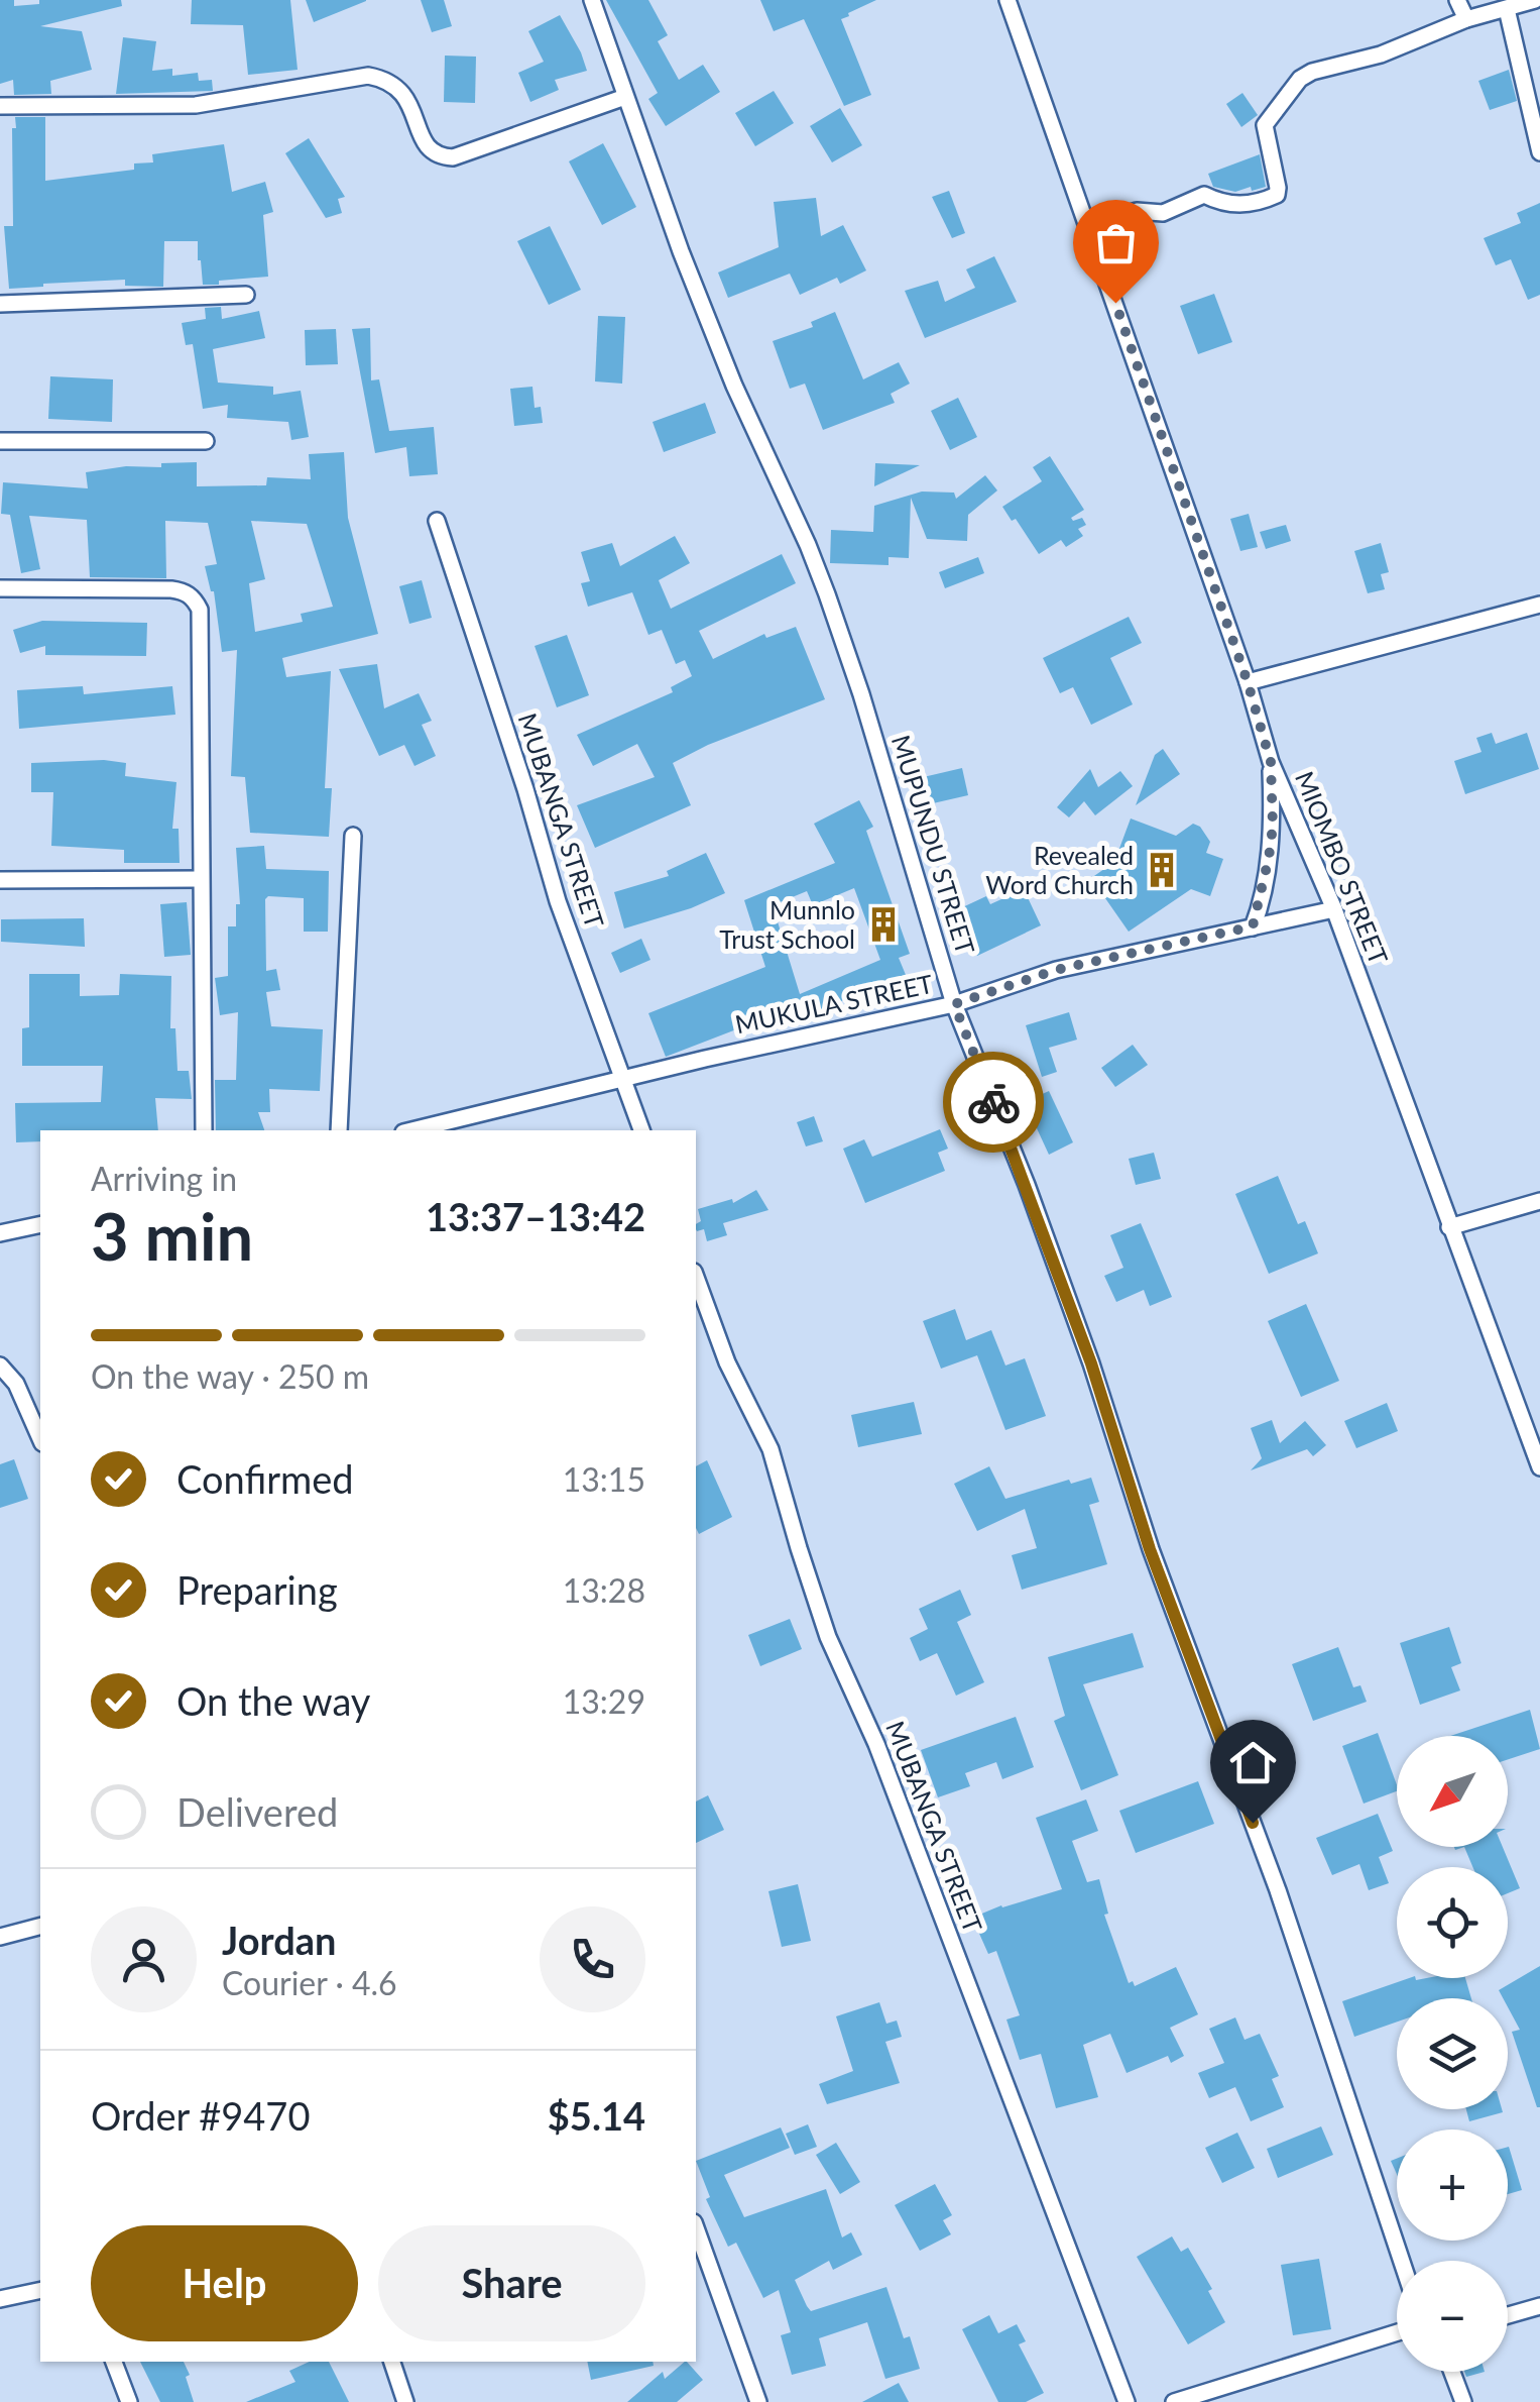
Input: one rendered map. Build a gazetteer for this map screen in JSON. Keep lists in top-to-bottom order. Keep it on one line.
{"streets":{"street":["MUBANGA STREET","MUPUNDU STREET","MIOMBO STREET","MUKULA STREET"]},"crossings":[["MUBANGA STREET","MUKULA STREET"],["MUPUNDU STREET","MUKULA STREET"],["MIOMBO STREET","MUKULA STREET"]],"places":{"building":["Revealed Word Church","Munnlo Trust School"]},"north":"bottom left","page":{"heading":["3 min","Arriving in","13:37–13:42"],"panel":["Jordan","Courier · 4.6","Order #9470","$5.14"],"bar":"On the way · 250 m","list":[["Confirmed","13:15"],["Preparing","13:28"],["On the way","13:29"],"Delivered"],"map_buttons":["+","−"],"buttons":["Help","Share"]}}
